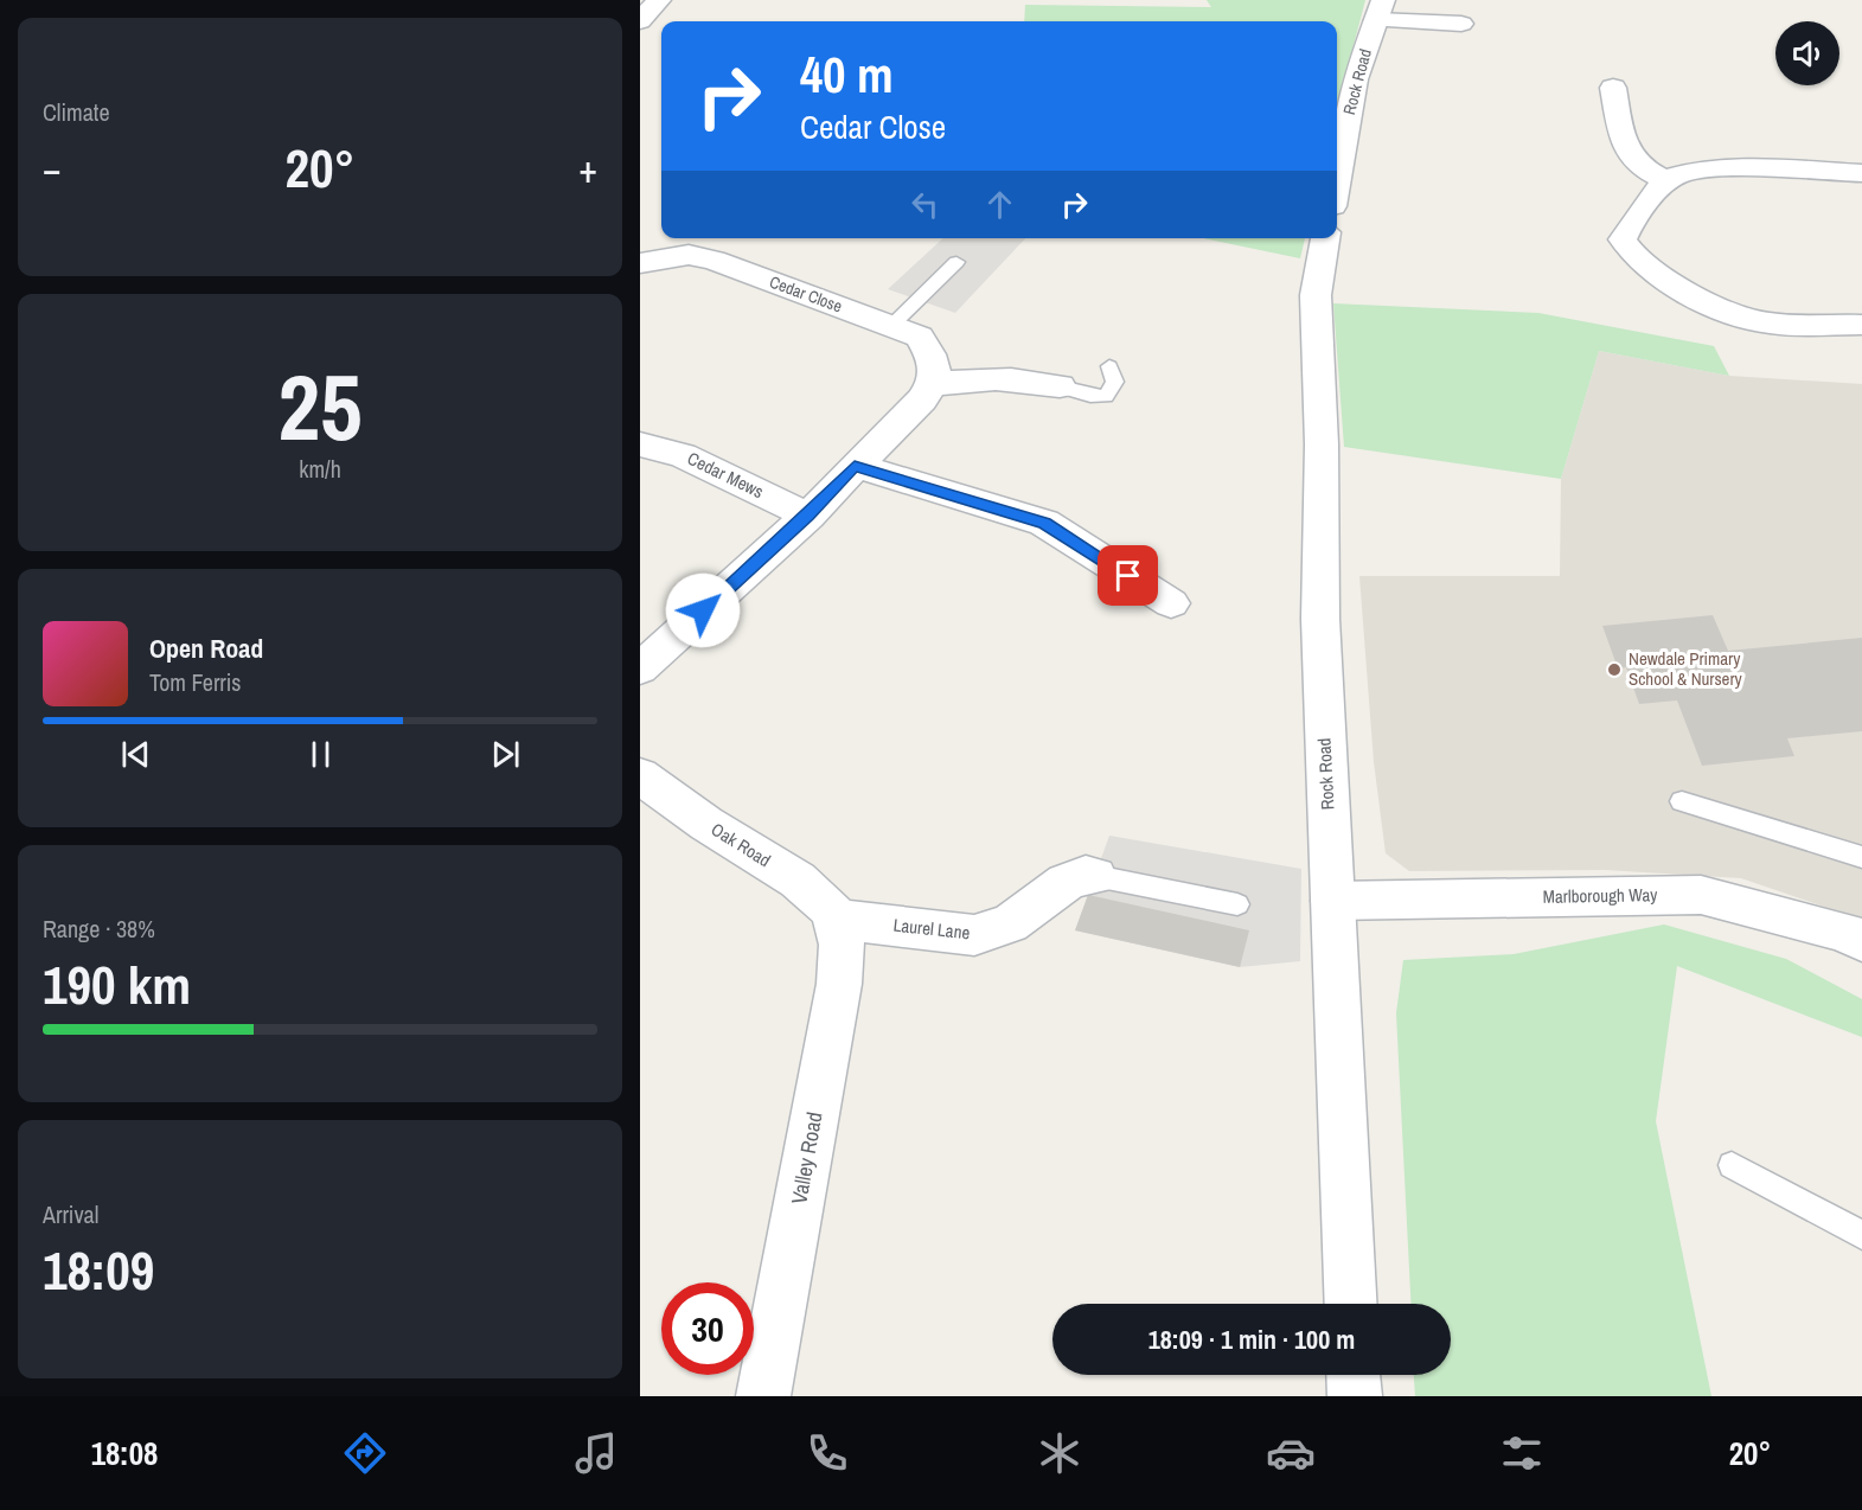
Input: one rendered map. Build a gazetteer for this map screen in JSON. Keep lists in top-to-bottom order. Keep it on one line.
{"streets":{"street":["Rock Road","Cedar Close","Cedar Mews","Oak Road","Marlborough Way","Laurel Lane","Valley Road"]},"crossings":[["Rock Road","Marlborough Way"],["Oak Road","Laurel Lane"],["Oak Road","Valley Road"],["Laurel Lane","Valley Road"]],"places":["Newdale Primary School & Nursery"],"page":{"tile":["Climate",["25","km/h"],["Range · 38%","190 km"],["Arrival","18:09"]],"turn":["40 m","Cedar Close"],"heat":["−","20°","+"],"song":["Open Road","Tom Ferris"],"limit":"30","trip":"18:09 · 1 min · 100 m","tabs":["18:08","20°"]}}
